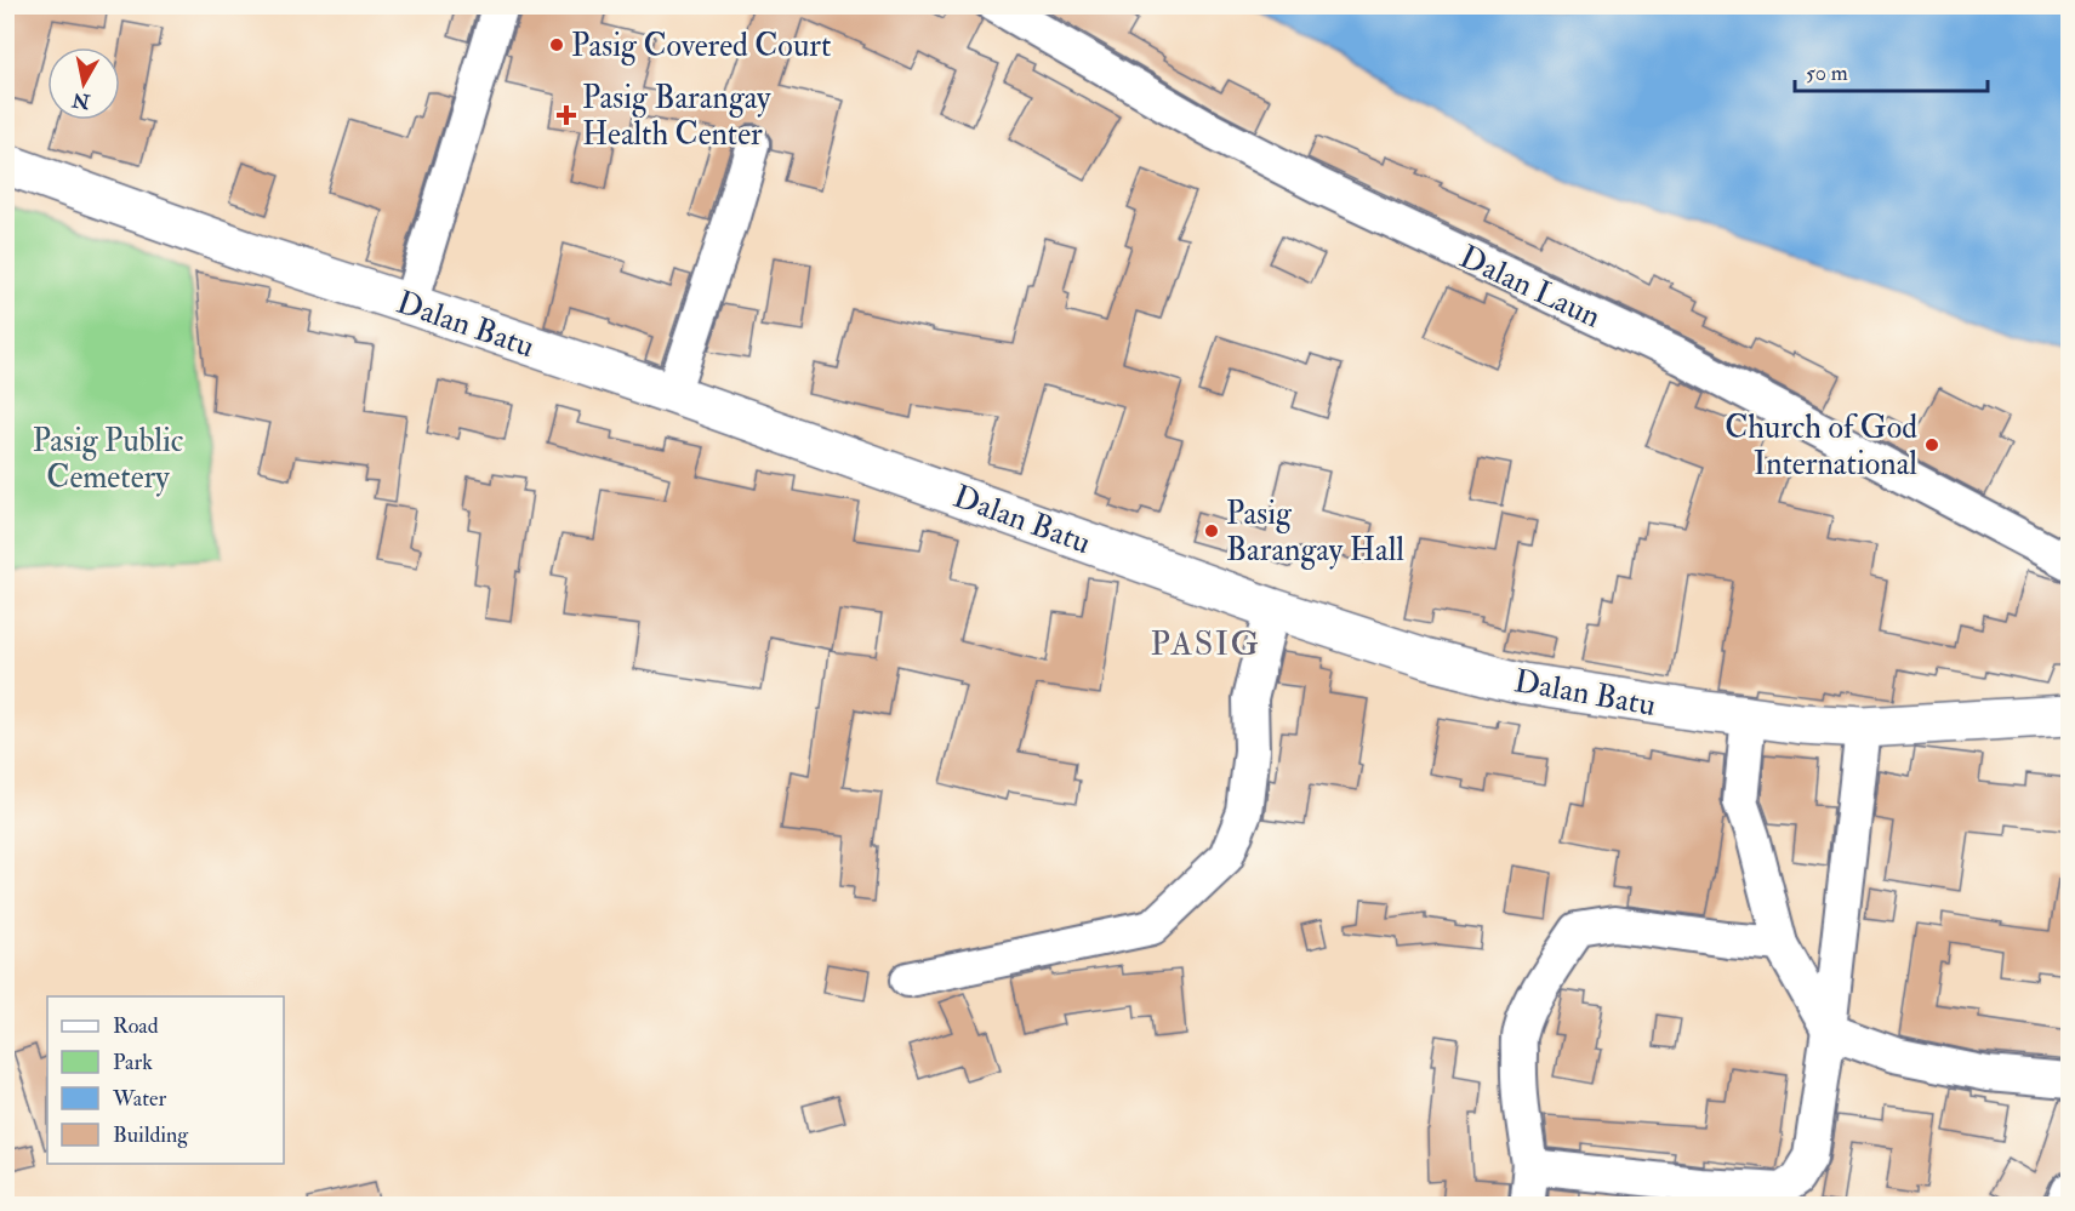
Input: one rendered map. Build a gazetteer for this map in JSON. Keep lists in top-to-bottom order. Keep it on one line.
{"streets":{"main road":["Dalan Batu"],"street":["Dalan Laun"]},"districts":["PASIG"],"parks":["Pasig Public Cemetery"],"places":{"other":["Pasig Covered Court","Church of God International","Pasig Barangay Hall"],"health":["Pasig Barangay Health Center"]},"legend":["Road","Park","Water","Building"],"scale_bar":"50 m","north":"bottom"}
